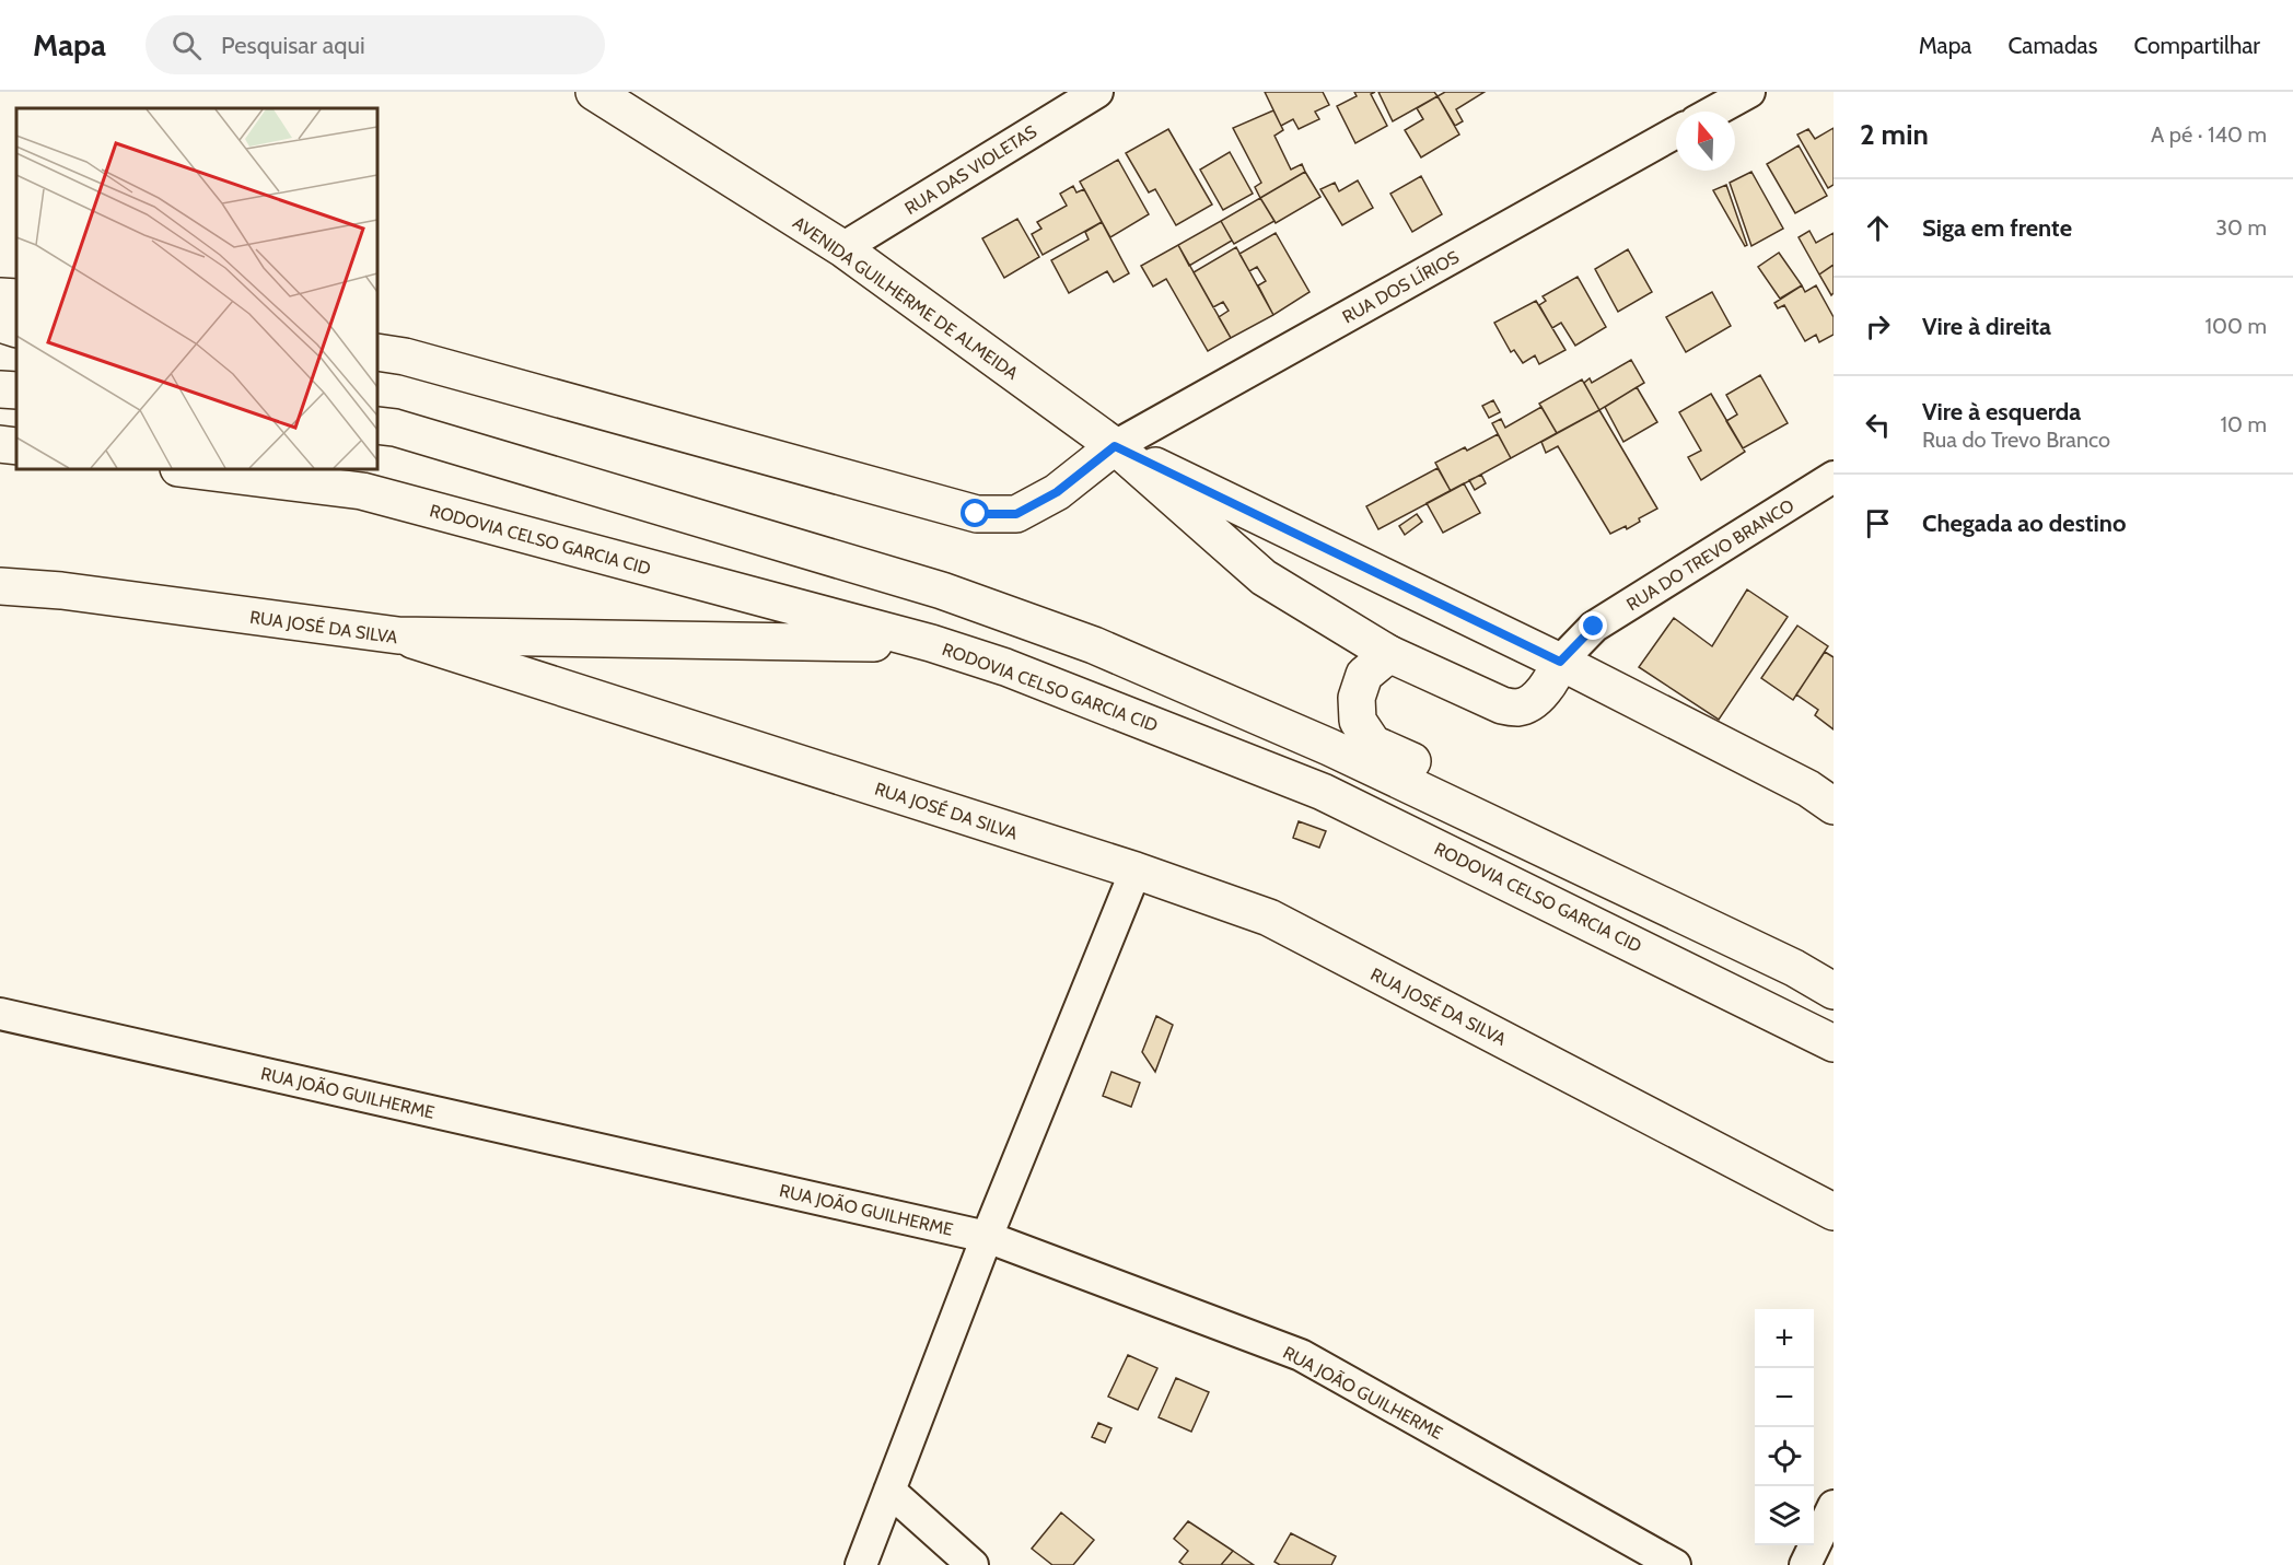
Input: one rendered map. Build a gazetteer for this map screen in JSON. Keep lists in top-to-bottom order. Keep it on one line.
{"streets":{"main road":["AVENIDA GUILHERME DE ALMEIDA","RODOVIA CELSO GARCIA CID","RUA JOSÉ DA SILVA"],"street":["RUA DAS VIOLETAS","RUA DOS LÍRIOS","RUA DO TREVO BRANCO","RUA JOÃO GUILHERME"]},"crossings":[["RUA DAS VIOLETAS","AVENIDA GUILHERME DE ALMEIDA"],["RUA DOS LÍRIOS","AVENIDA GUILHERME DE ALMEIDA"],["AVENIDA GUILHERME DE ALMEIDA","RUA DO TREVO BRANCO"]],"north":"top","page":{"header":"Mapa","search":"Pesquisar aqui","nav":["Mapa","Camadas","Compartilhar"],"heading":["2 min","A pé · 140 m"],"list":[["Siga em frente","30 m"],["Vire à direita","100 m"],["Vire à esquerda","Rua do Trevo Branco","10 m"],"Chegada ao destino"],"map_buttons":["+","−"]}}
